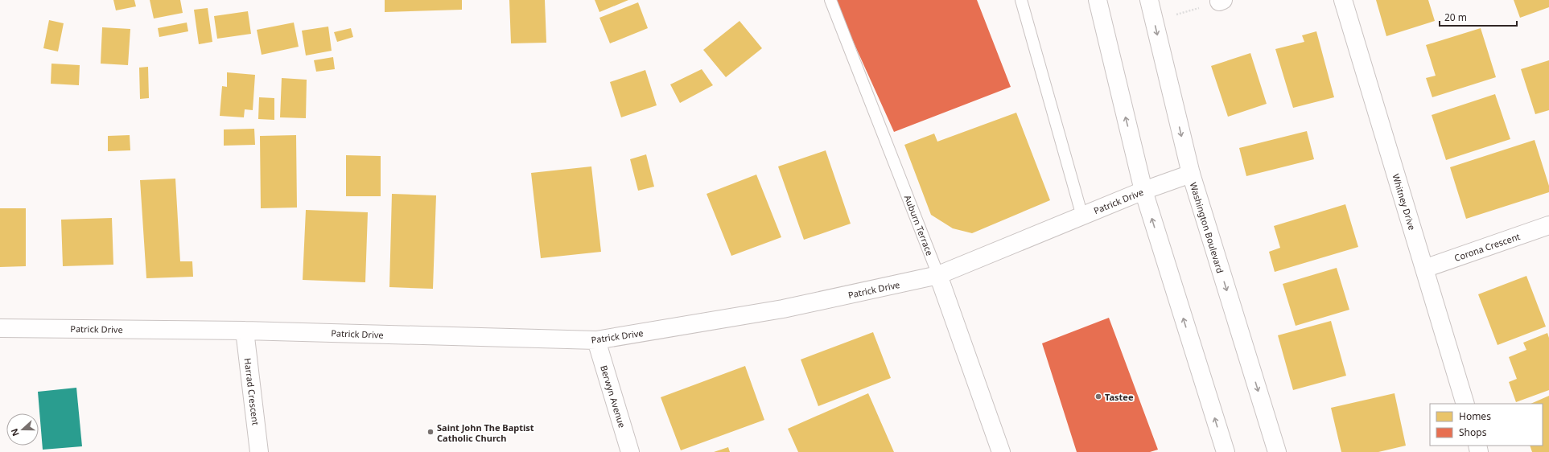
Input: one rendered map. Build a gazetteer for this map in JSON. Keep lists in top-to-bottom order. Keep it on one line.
{"streets":{"main road":["Patrick Drive","Whitney Drive","Auburn Terrace","Washington Boulevard","Corona Crescent","Harrad Crescent","Berwyn Avenue"]},"crossings":[["Patrick Drive","Auburn Terrace"],["Patrick Drive","Washington Boulevard"],["Patrick Drive","Harrad Crescent"],["Patrick Drive","Berwyn Avenue"],["Whitney Drive","Corona Crescent"]],"places":["Tastee","Saint John The Baptist Catholic Church"],"legend":["Homes","Shops"],"scale_bar":"20 m","north":"left"}
